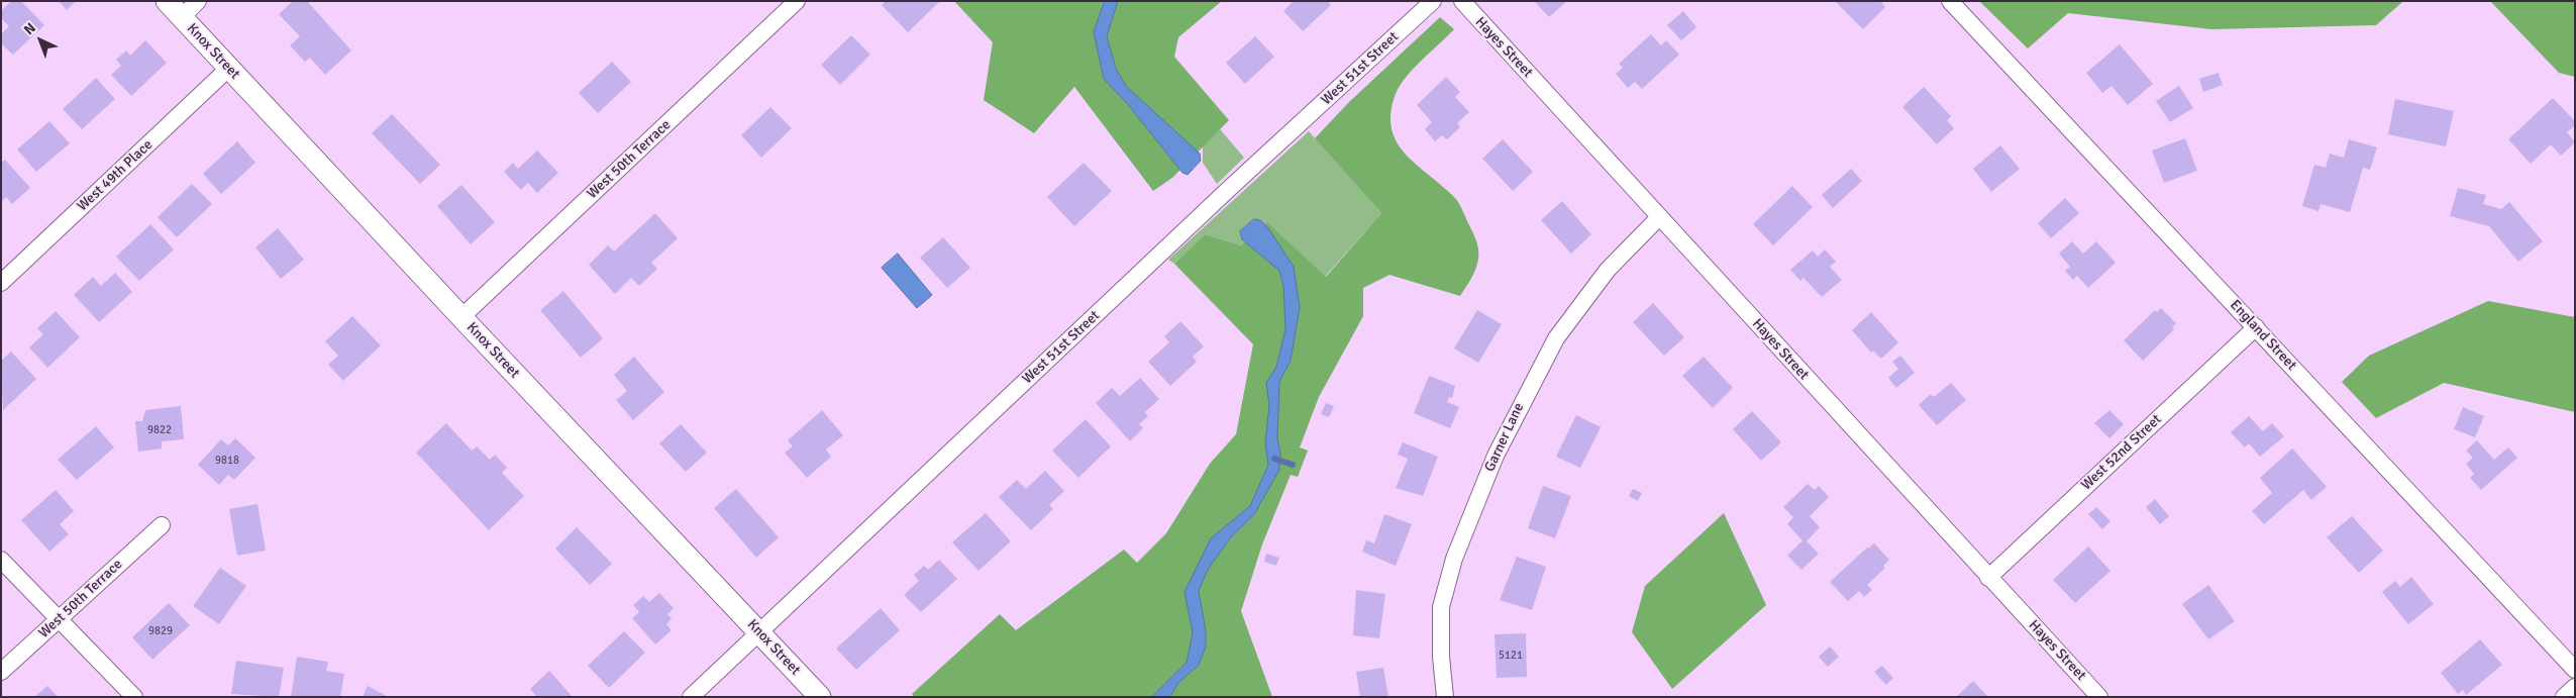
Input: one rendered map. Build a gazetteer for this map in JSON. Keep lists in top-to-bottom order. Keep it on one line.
{"streets":{"street":["Hayes Street","Knox Street","West 51st Street","West 50th Terrace","West 49th Place","England Street","Garner Lane","West 52nd Street"]},"crossings":[["Hayes Street","Garner Lane"],["Hayes Street","West 52nd Street"],["Knox Street","West 51st Street"],["Knox Street","West 50th Terrace"],["Knox Street","West 49th Place"],["England Street","West 52nd Street"]],"house_numbers":["9822","9818","9829","5121"],"north":"top left"}
